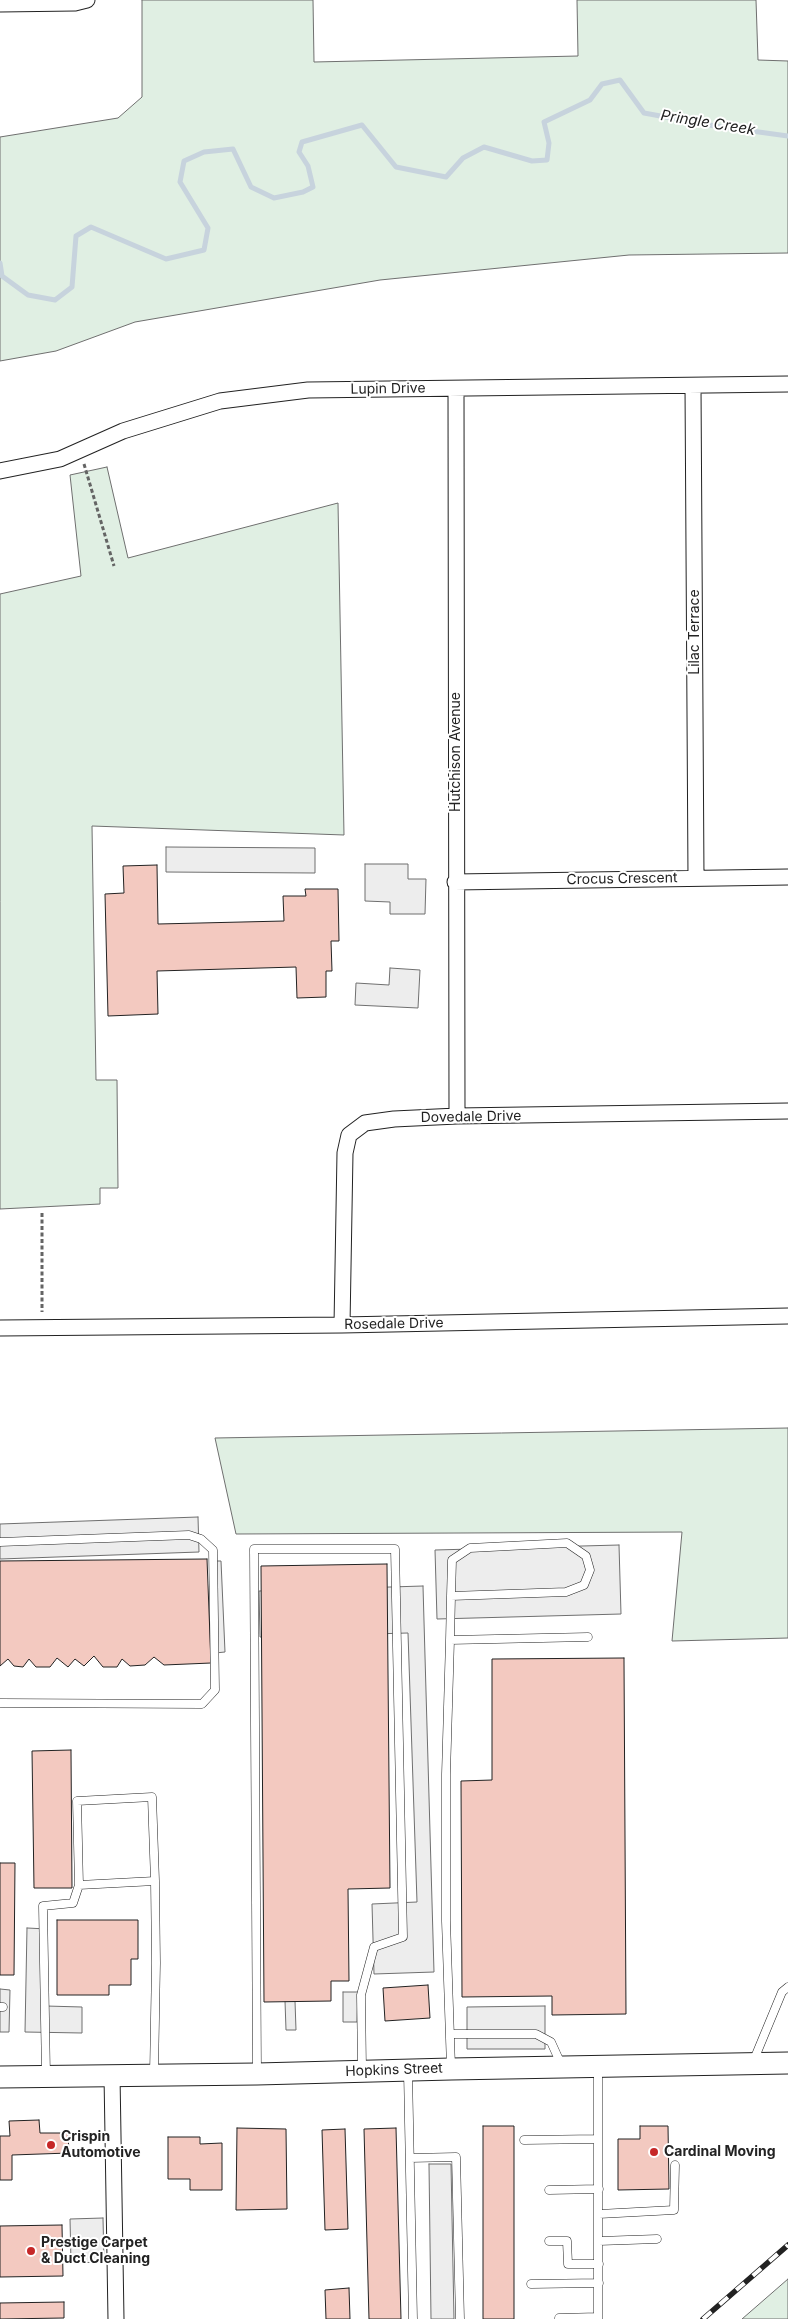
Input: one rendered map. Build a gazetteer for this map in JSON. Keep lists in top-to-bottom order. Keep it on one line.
{"streets":{"main road":["Hopkins Street"],"street":["Lupin Drive","Lilac Terrace","Hutchison Avenue","Crocus Crescent","Dovedale Drive","Rosedale Drive"]},"crossings":[["Lupin Drive","Lilac Terrace"],["Lupin Drive","Hutchison Avenue"],["Lilac Terrace","Crocus Crescent"],["Hutchison Avenue","Crocus Crescent"],["Hutchison Avenue","Dovedale Drive"],["Dovedale Drive","Rosedale Drive"]],"water":["Pringle Creek"],"places":["Crispin Automotive","Cardinal Moving","Prestige Carpet & Duct Cleaning"]}
